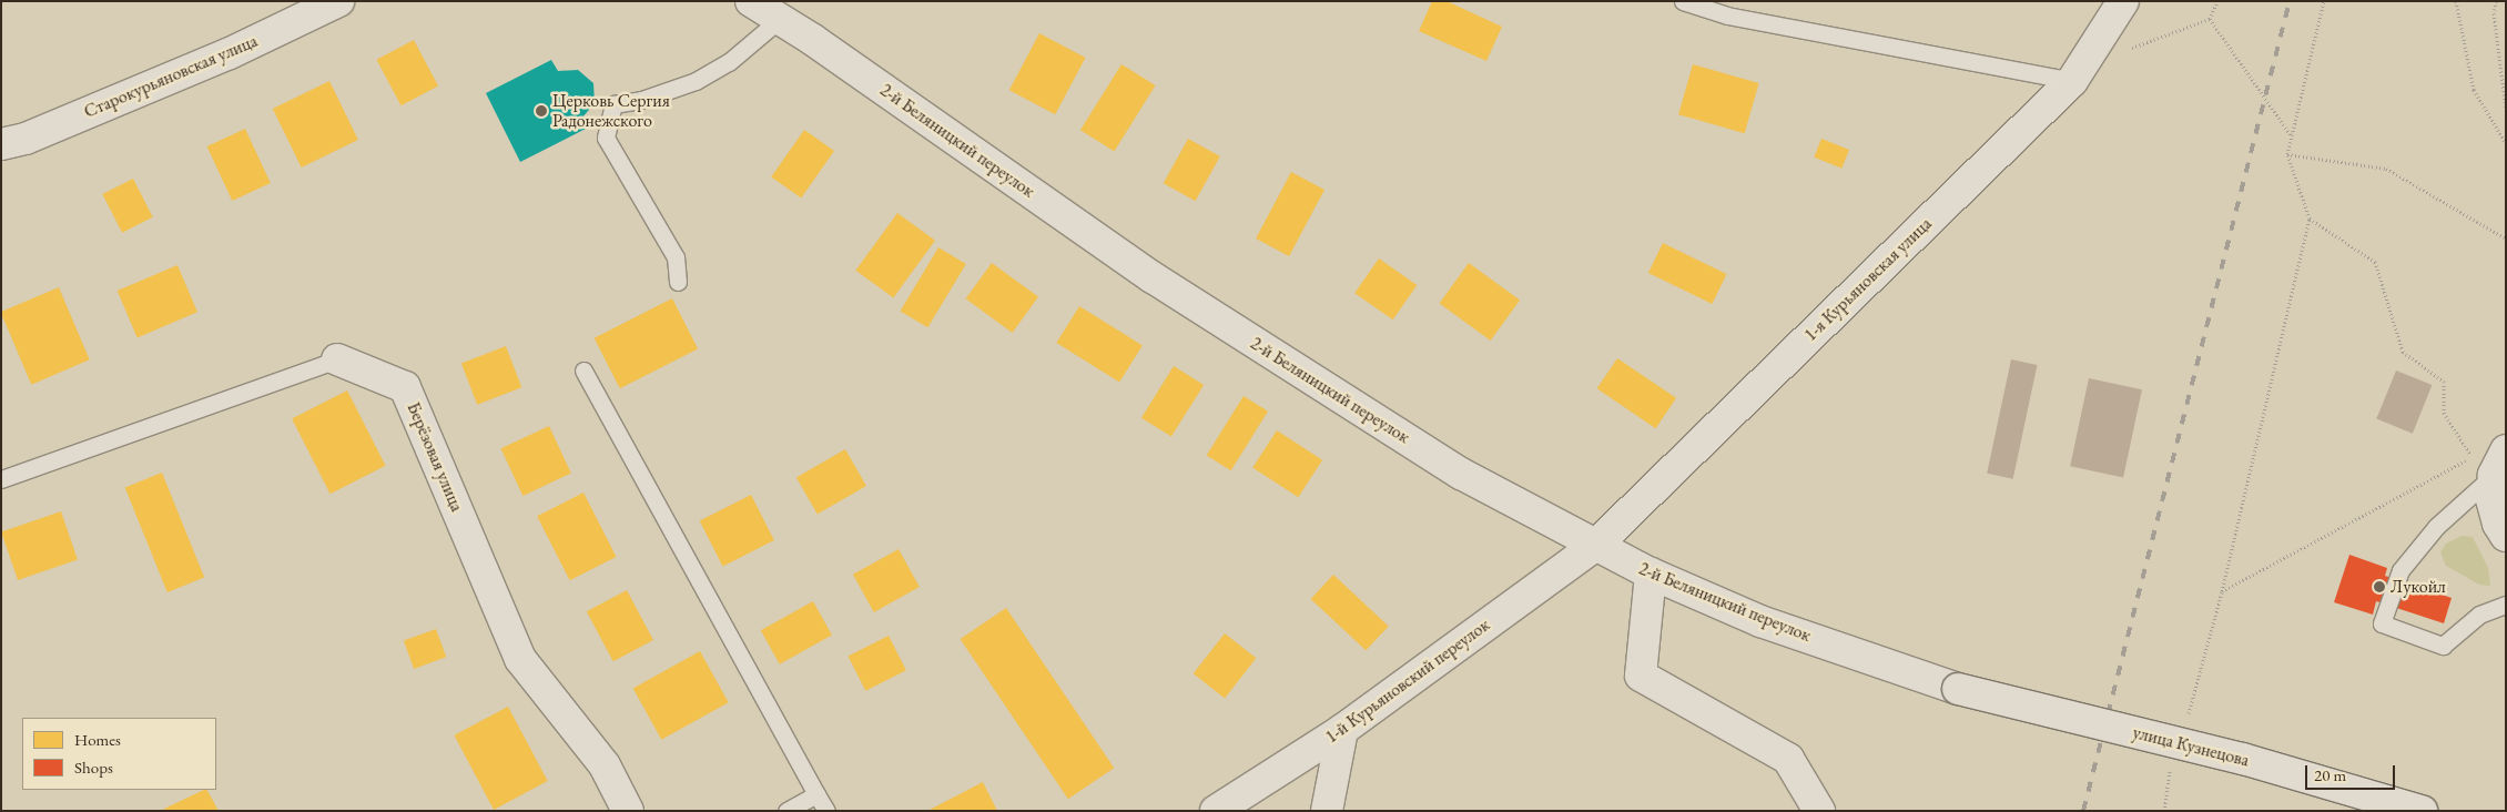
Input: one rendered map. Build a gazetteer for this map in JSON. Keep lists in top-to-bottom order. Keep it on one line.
{"streets":{"main road":["Старокурьяновская улица","2-й Беляницкий переулок","1-я Курьяновская улица","Берёзовая улица","1-й Курьяновский переулок","улица Кузнецова"]},"crossings":[["2-й Беляницкий переулок","1-я Курьяновская улица"],["2-й Беляницкий переулок","1-й Курьяновский переулок"],["2-й Беляницкий переулок","улица Кузнецова"],["1-я Курьяновская улица","1-й Курьяновский переулок"]],"places":["Церковь Сергия Радонежского","Лукойл"],"legend":["Homes","Shops"],"scale_bar":"20 m"}
